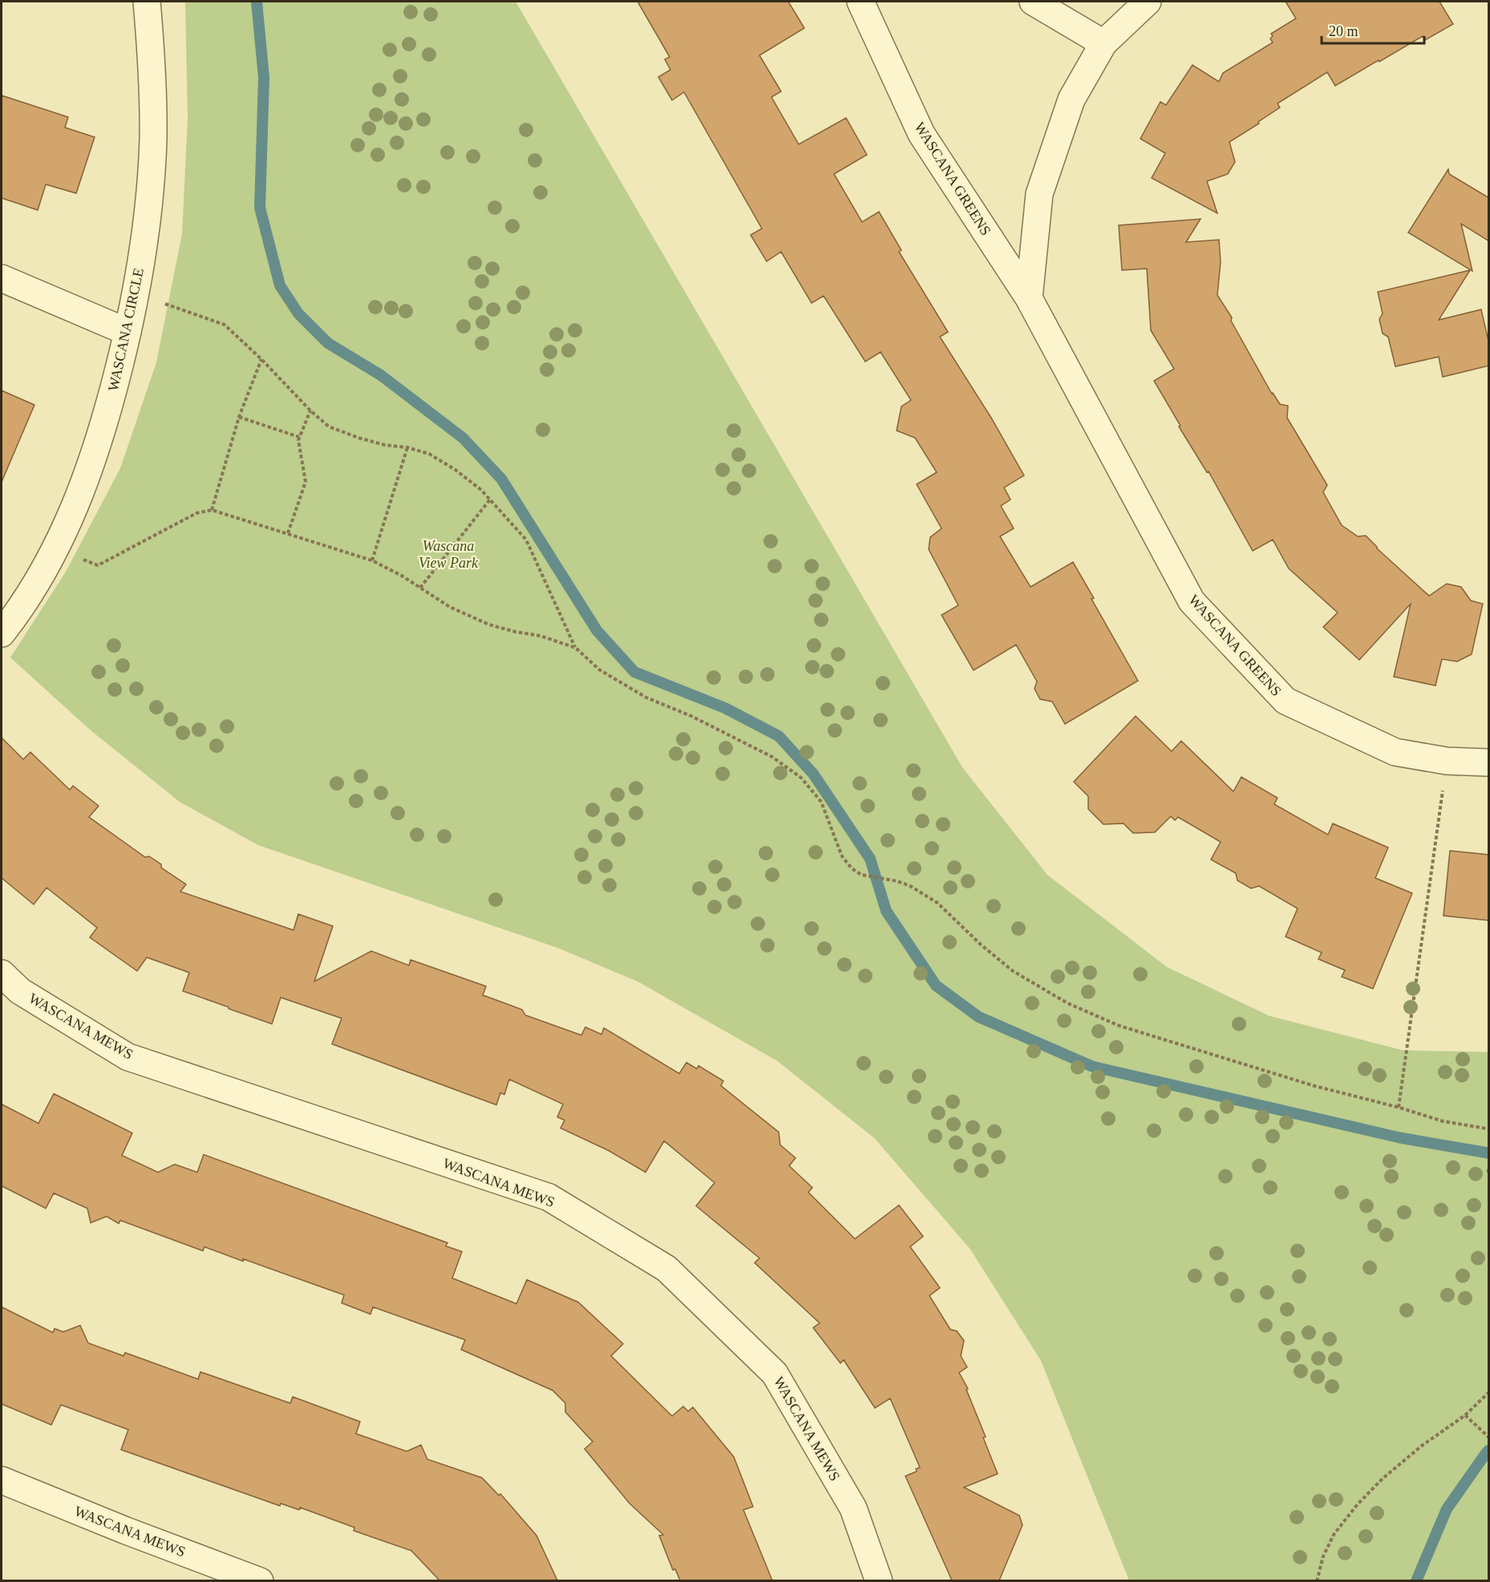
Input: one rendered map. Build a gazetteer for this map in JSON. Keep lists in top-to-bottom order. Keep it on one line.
{"streets":{"street":["WASCANA GREENS","WASCANA CIRCLE","WASCANA MEWS"]},"parks":["Wascana View Park"],"scale_bar":"20 m"}
